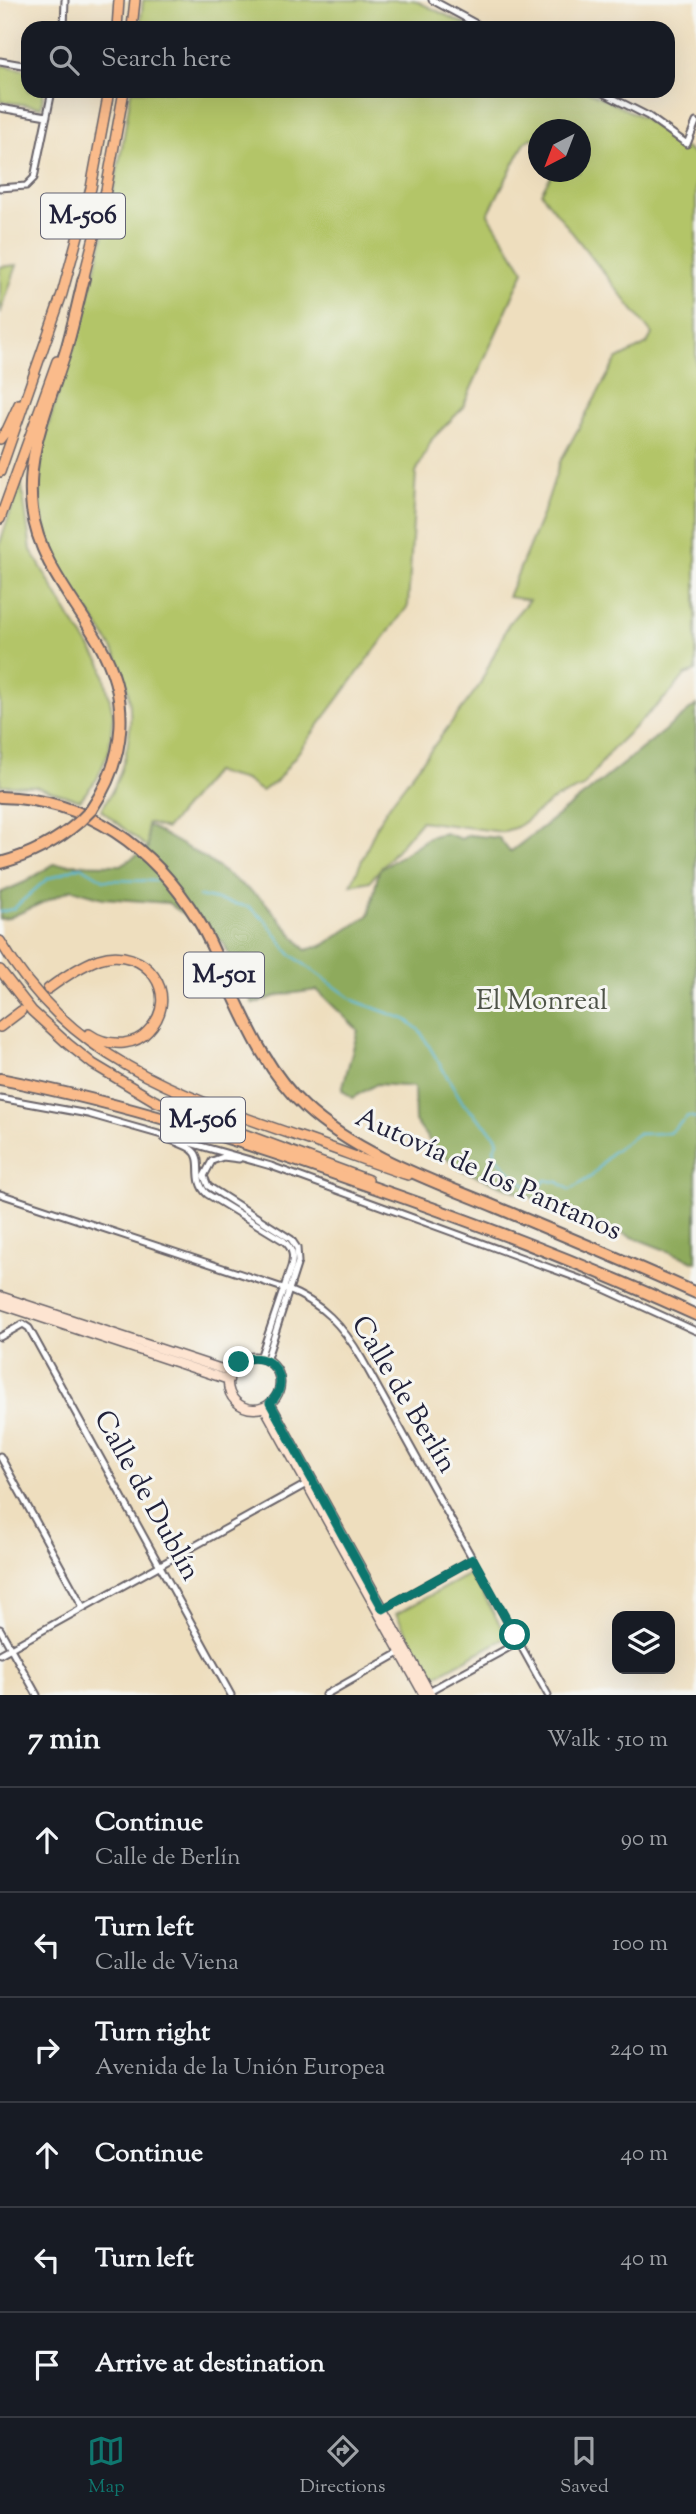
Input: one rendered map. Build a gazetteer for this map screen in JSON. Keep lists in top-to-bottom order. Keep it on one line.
{"streets":{"highway":["M-501","Autovía de los Pantanos"],"main road":["M-506"],"street":["Calle de Berlín","Calle de Dublín"]},"crossings":[["M-506","Autovía de los Pantanos"]],"parks":["El Monreal"],"north":"bottom left","page":{"search":"Search here","heading":["7 min","Walk · 510 m"],"list":[["Continue","Calle de Berlín","90 m"],["Turn left","Calle de Viena","100 m"],["Turn right","Avenida de la Unión Europea","240 m"],["Continue","40 m"],["Turn left","40 m"],"Arrive at destination"],"nav":["Map","Directions","Saved"]}}
